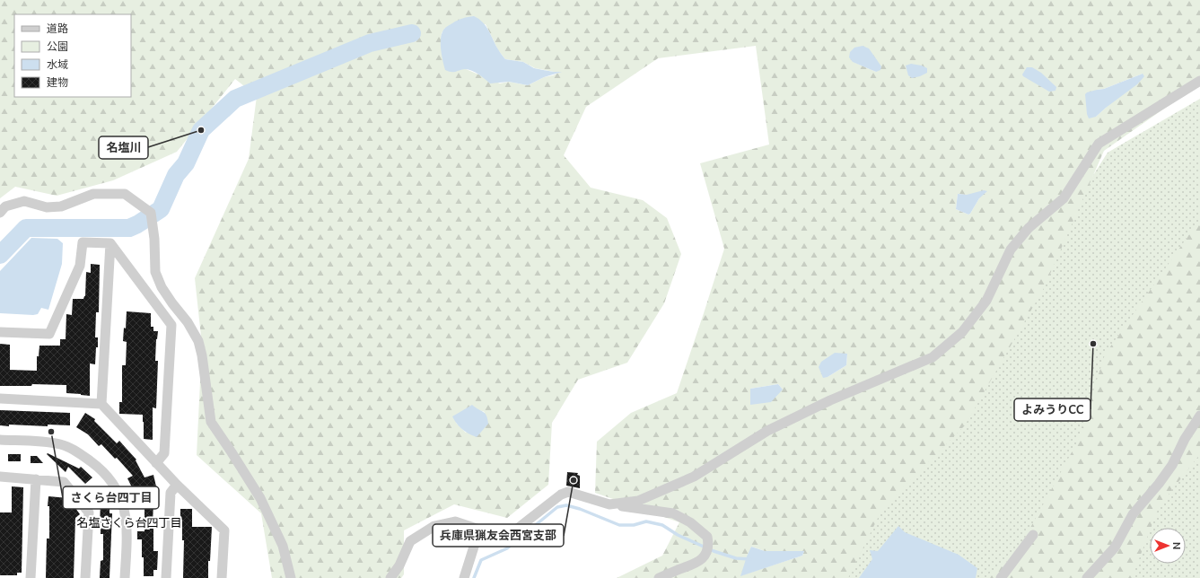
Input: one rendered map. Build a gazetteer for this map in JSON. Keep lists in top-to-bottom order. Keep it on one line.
{"districts":["名塩さくら台四丁目"],"places":["名塩川","よみうりCC","さくら台四丁目","兵庫県猟友会西宮支部"],"legend":["道路","公園","水域","建物"],"north":"right"}
